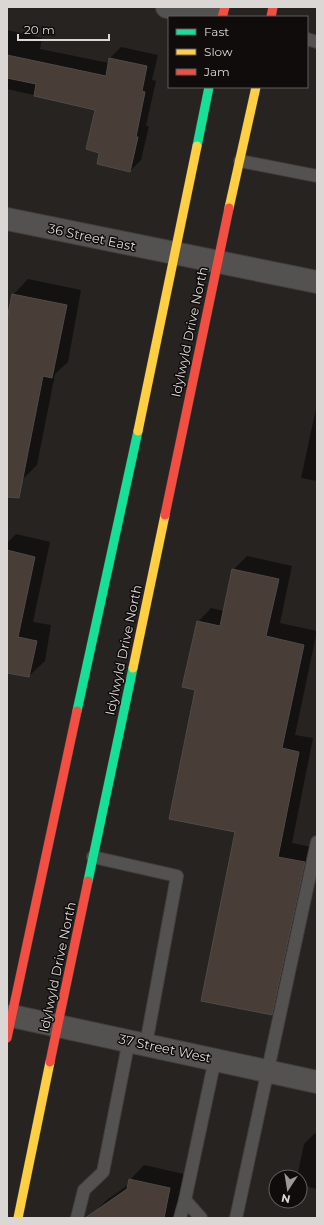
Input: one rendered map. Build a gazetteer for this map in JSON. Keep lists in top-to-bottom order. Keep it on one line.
{"streets":{"main road":["Idylwyld Drive North"],"street":["36 Street East","37 Street West"]},"crossings":[["36 Street East","Idylwyld Drive North"],["Idylwyld Drive North","37 Street West"]],"legend":["Fast","Slow","Jam"],"scale_bar":"20 m","north":"bottom"}
